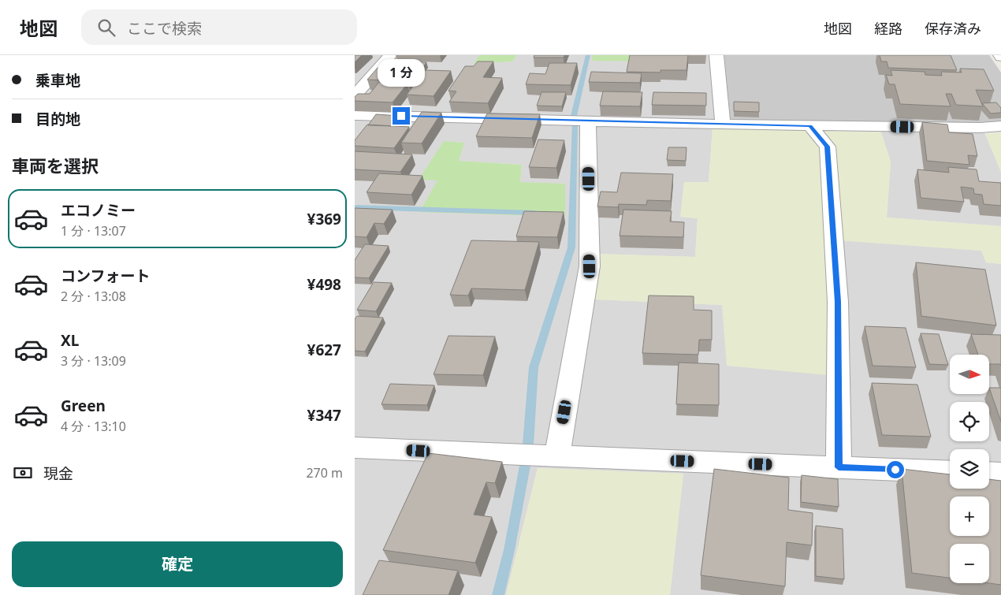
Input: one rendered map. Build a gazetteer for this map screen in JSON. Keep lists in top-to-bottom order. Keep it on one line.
{"north":"right","page":{"header":"地図","search":"ここで検索","nav":["地図","経路","保存済み"],"banner":["乗車地","目的地"],"bubble":"1 分","heading":"車両を選択","list":[{"name":"エコノミー","note":"1 分 · 13:07","value":"¥369"},{"name":"コンフォート","note":"2 分 · 13:08","value":"¥498"},{"name":"XL","note":"3 分 · 13:09","value":"¥627"},{"name":"Green","note":"4 分 · 13:10","value":"¥347"}],"map_buttons":["+","−"],"pay":["現金","270 m"],"buttons":"確定"}}
